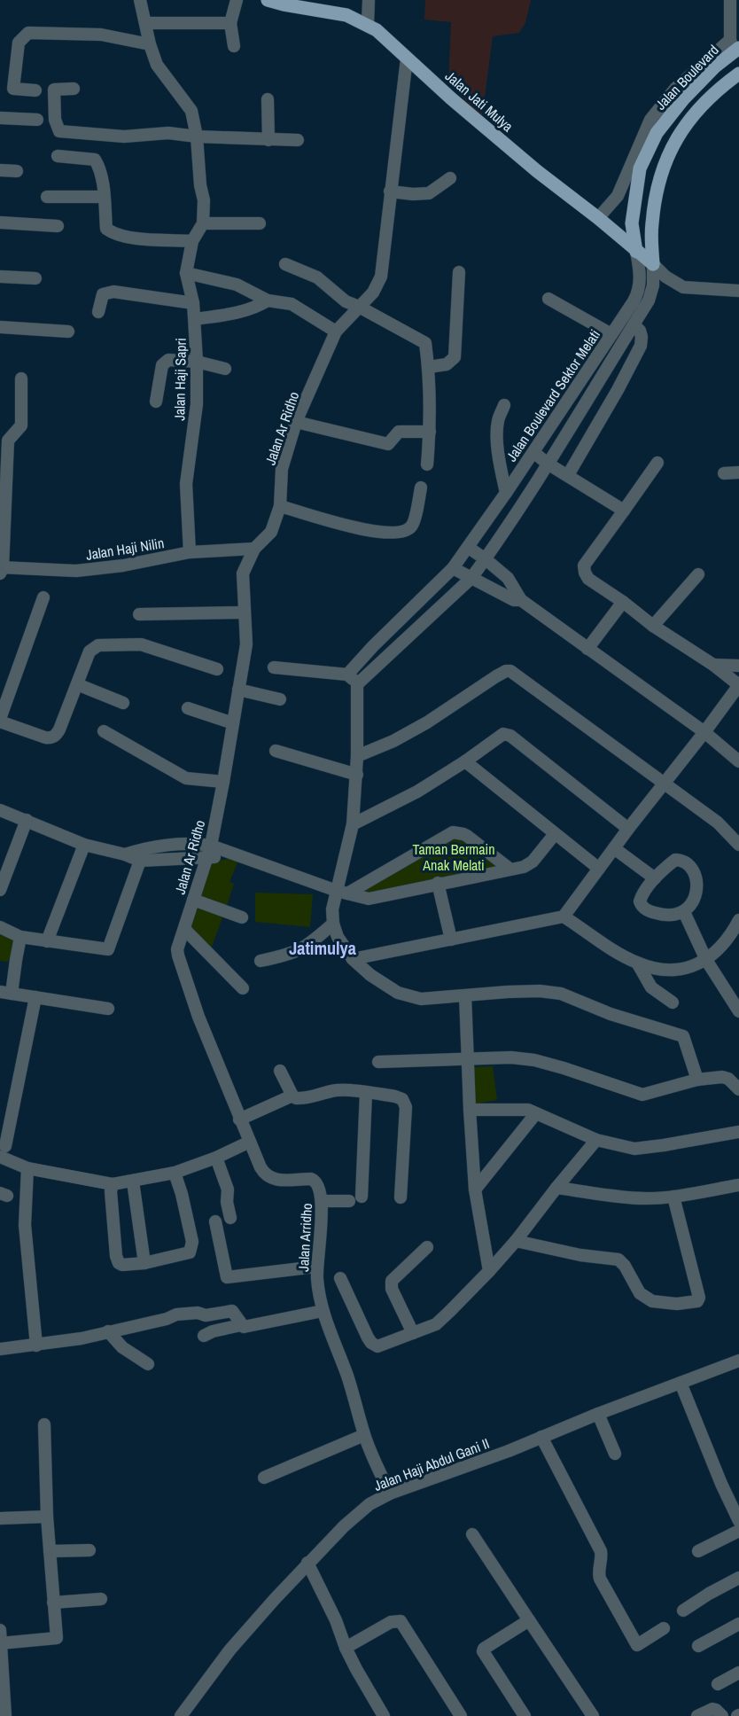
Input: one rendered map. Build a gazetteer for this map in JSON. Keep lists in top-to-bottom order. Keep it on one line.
{"streets":{"main road":["Jalan Boulevard","Jalan Jati Mulya"],"street":["Jalan Haji Sapri","Jalan Boulevard Sektor Melati","Jalan Ar Ridho","Jalan Haji Nilin","Jalan Arridho","Jalan Haji Abdul Gani II"]},"crossings":[["Jalan Boulevard","Jalan Jati Mulya"],["Jalan Boulevard","Jalan Boulevard Sektor Melati"],["Jalan Jati Mulya","Jalan Boulevard Sektor Melati"],["Jalan Jati Mulya","Jalan Ar Ridho"],["Jalan Haji Sapri","Jalan Haji Nilin"],["Jalan Ar Ridho","Jalan Haji Nilin"],["Jalan Ar Ridho","Jalan Arridho"],["Jalan Arridho","Jalan Haji Abdul Gani II"]],"districts":["Jatimulya"],"parks":["Taman Bermain Anak Melati"]}
